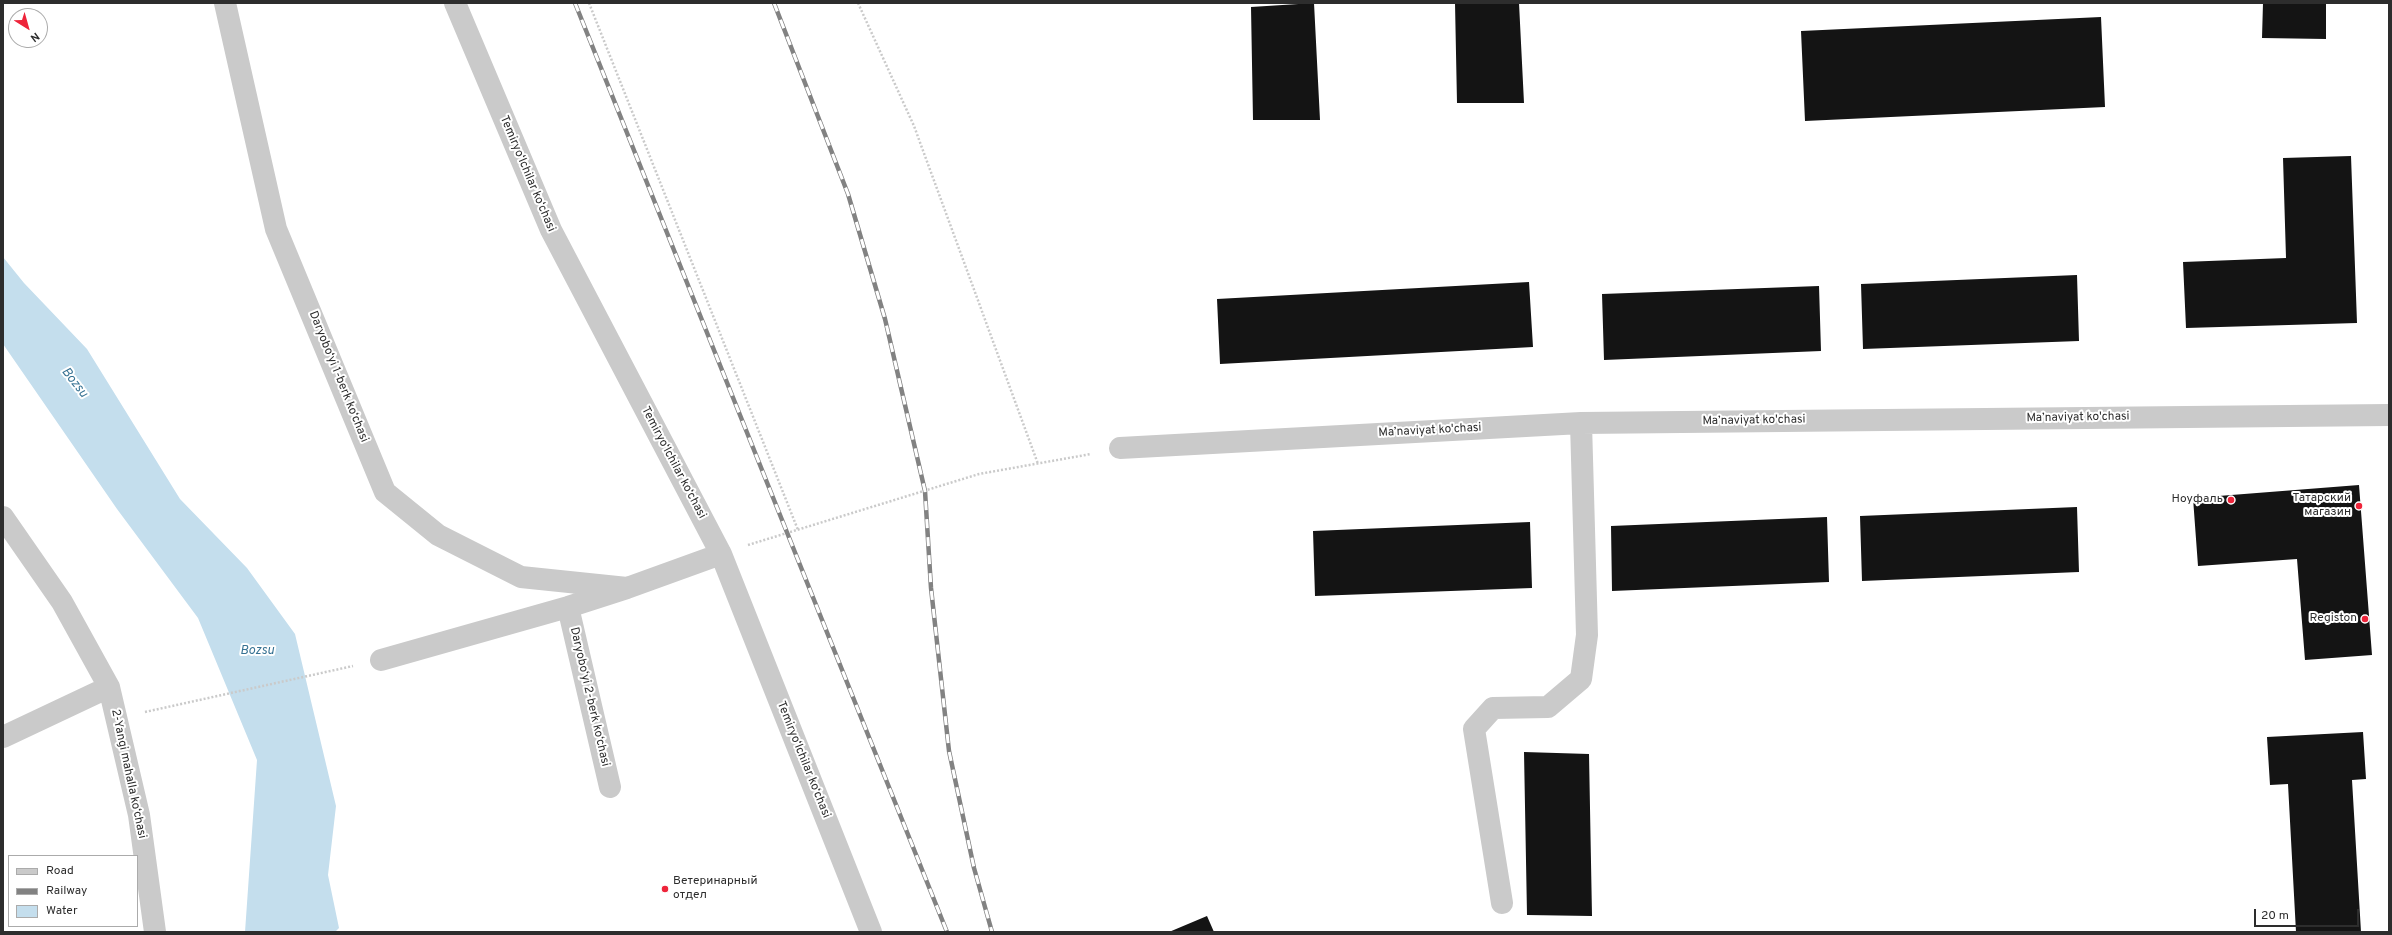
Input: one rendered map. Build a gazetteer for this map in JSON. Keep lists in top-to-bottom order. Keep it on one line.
{"streets":{"street":["Temiryo‘lchilar ko‘chasi","Daryobo‘yi 1-berk ko‘chasi","Ma’naviyat ko'chasi","Daryobo‘yi 2-berk ko‘chasi","2-Yangi mahalla ko‘chasi"]},"water":["Bozsu"],"places":["Ноуфаль","Татарский магазин","Registon","Ветеринарный отдел"],"legend":["Road","Railway","Water"],"scale_bar":"20 m","north":"bottom right"}
